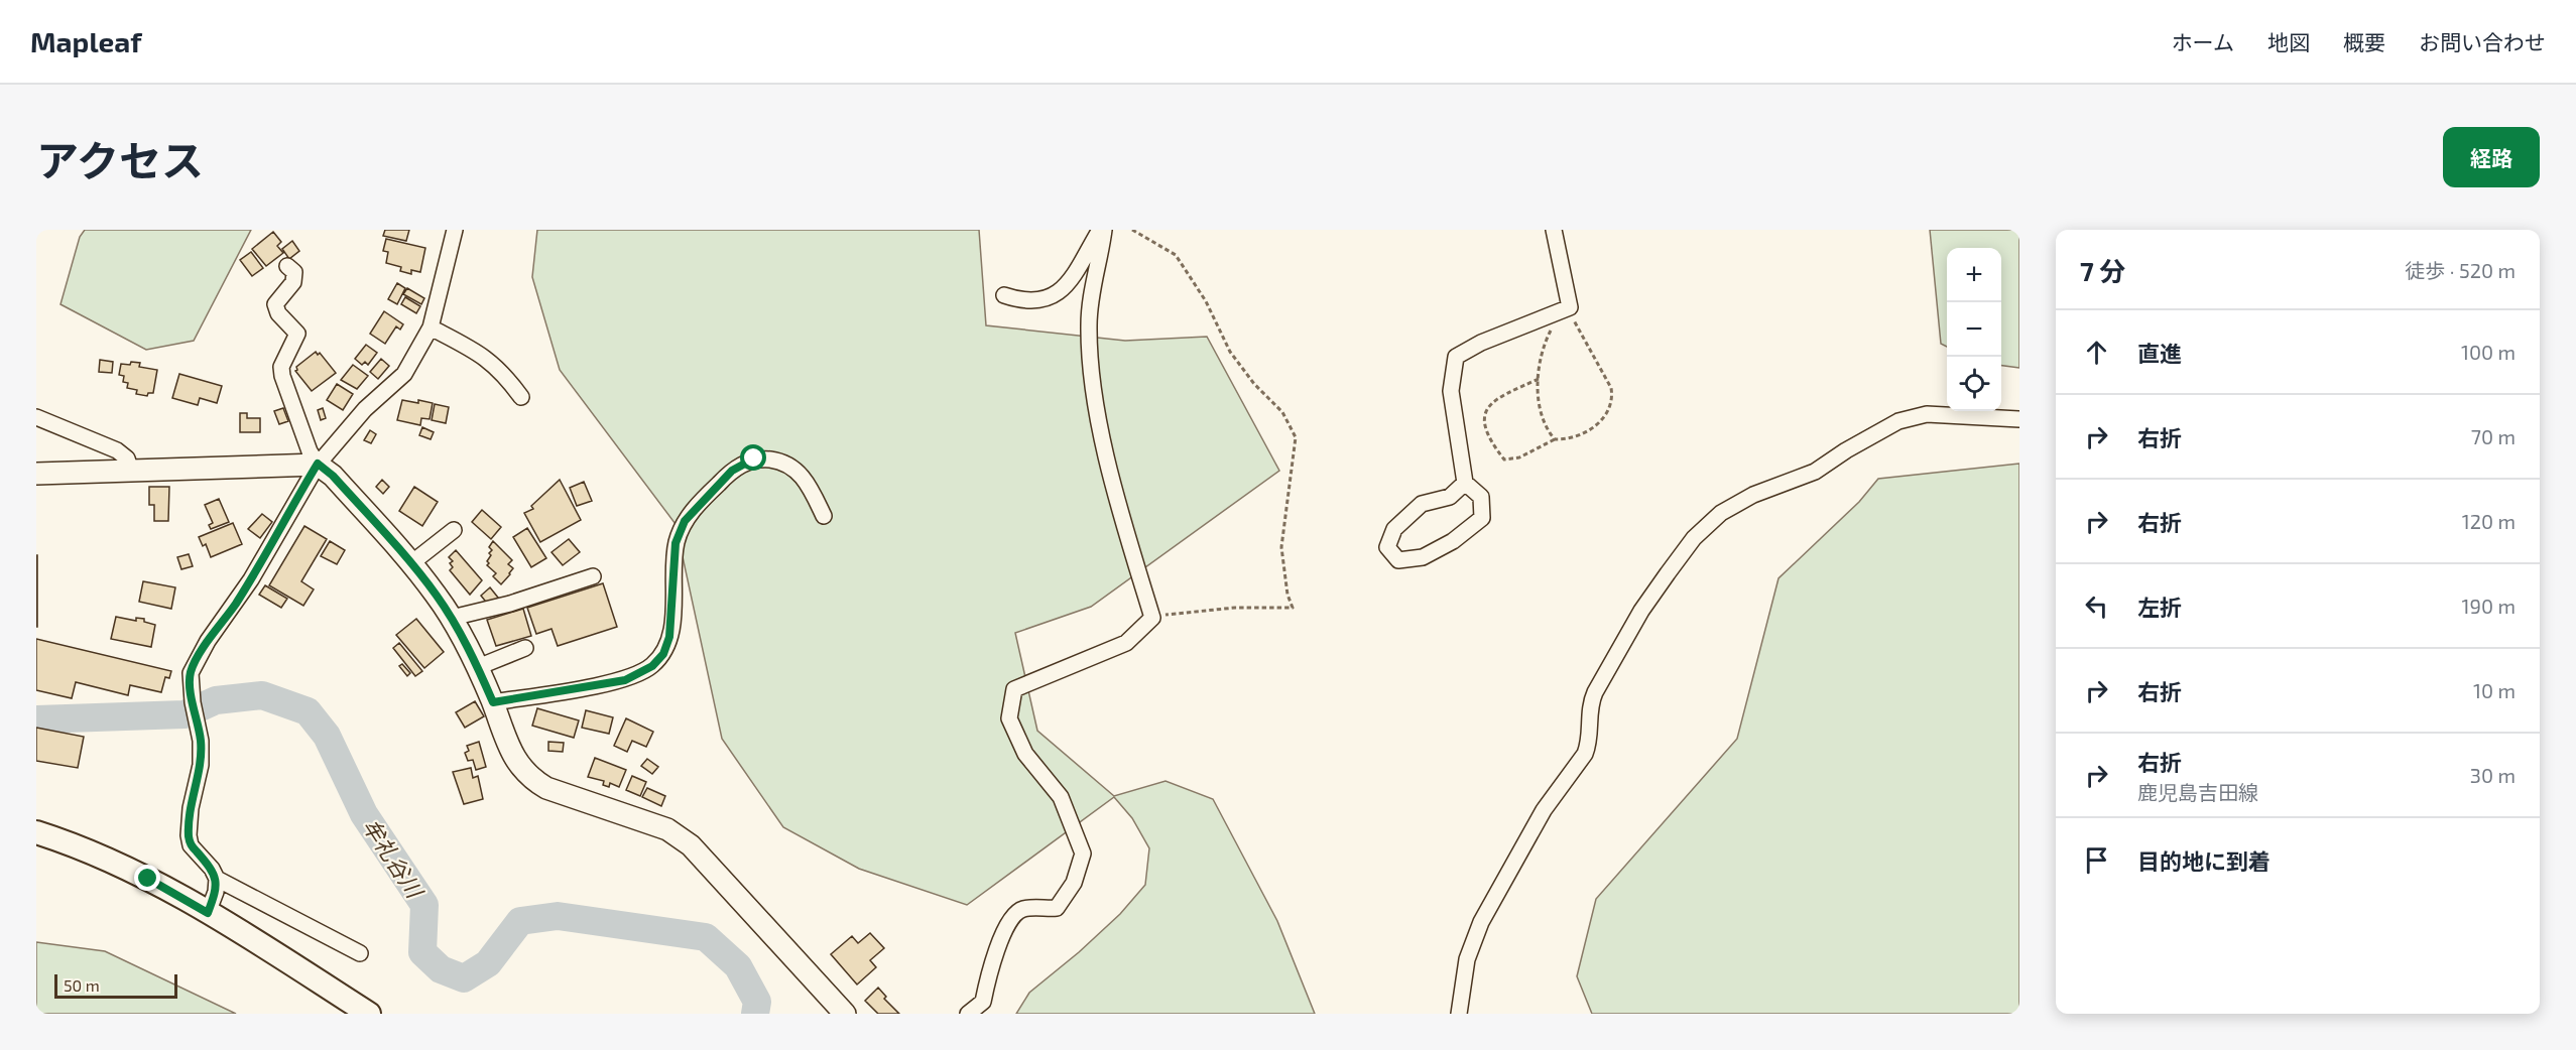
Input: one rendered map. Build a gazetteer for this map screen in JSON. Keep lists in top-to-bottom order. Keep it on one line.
{"water":["牟礼谷川"],"scale_bar":"50 m","page":{"header":"Mapleaf","nav":["ホーム","地図","概要","お問い合わせ"],"title":"アクセス","buttons":"経路","heading":["7 分","徒歩 · 520 m"],"map_buttons":["+","−"],"list":[["直進","100 m"],["右折","70 m"],["右折","120 m"],["左折","190 m"],["右折","10 m"],["右折","鹿児島吉田線","30 m"],"目的地に到着"],"scale":"50 m"}}
